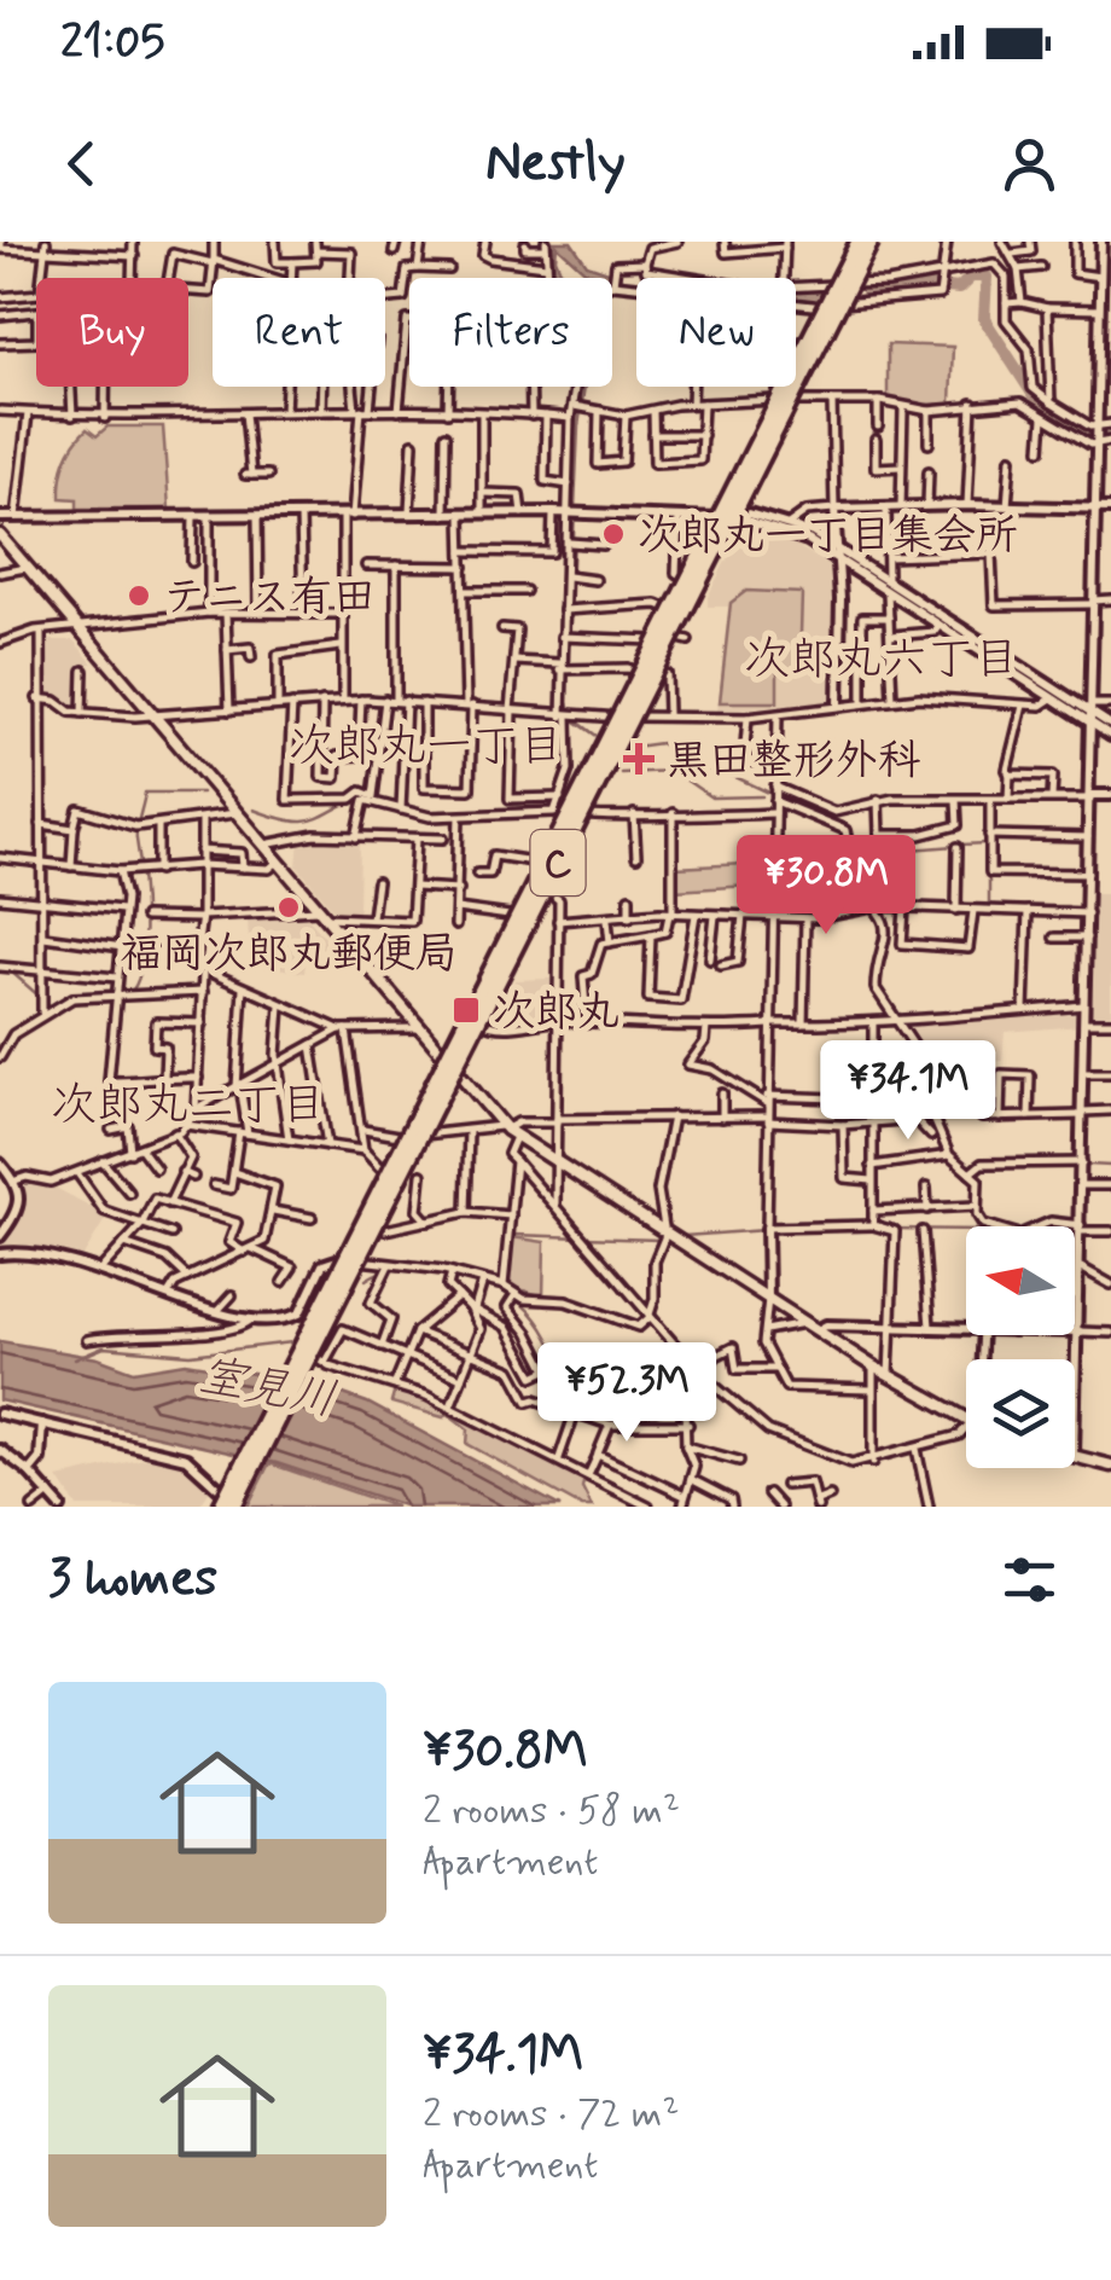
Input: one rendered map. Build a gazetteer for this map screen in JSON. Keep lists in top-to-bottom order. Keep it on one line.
{"streets":{"highway":["C"]},"districts":["次郎丸六丁目","次郎丸一丁目","次郎丸二丁目"],"water":["室見川"],"places":{"other":["次郎丸一丁目集会所","テニス有田","福岡次郎丸郵便局"],"health":["黒田整形外科"],"transit":["次郎丸"]},"north":"left","page":{"status":"21:05","header":"Nestly","chip":["Buy","Rent","Filters","New"],"price":["¥30.8M","¥34.1M","¥52.3M"],"heading":"3 homes","list":[{"name":"¥30.8M","note":"2 rooms · 58 m² · Apartment"},{"name":"¥34.1M","note":"2 rooms · 72 m² · Apartment"}]}}
